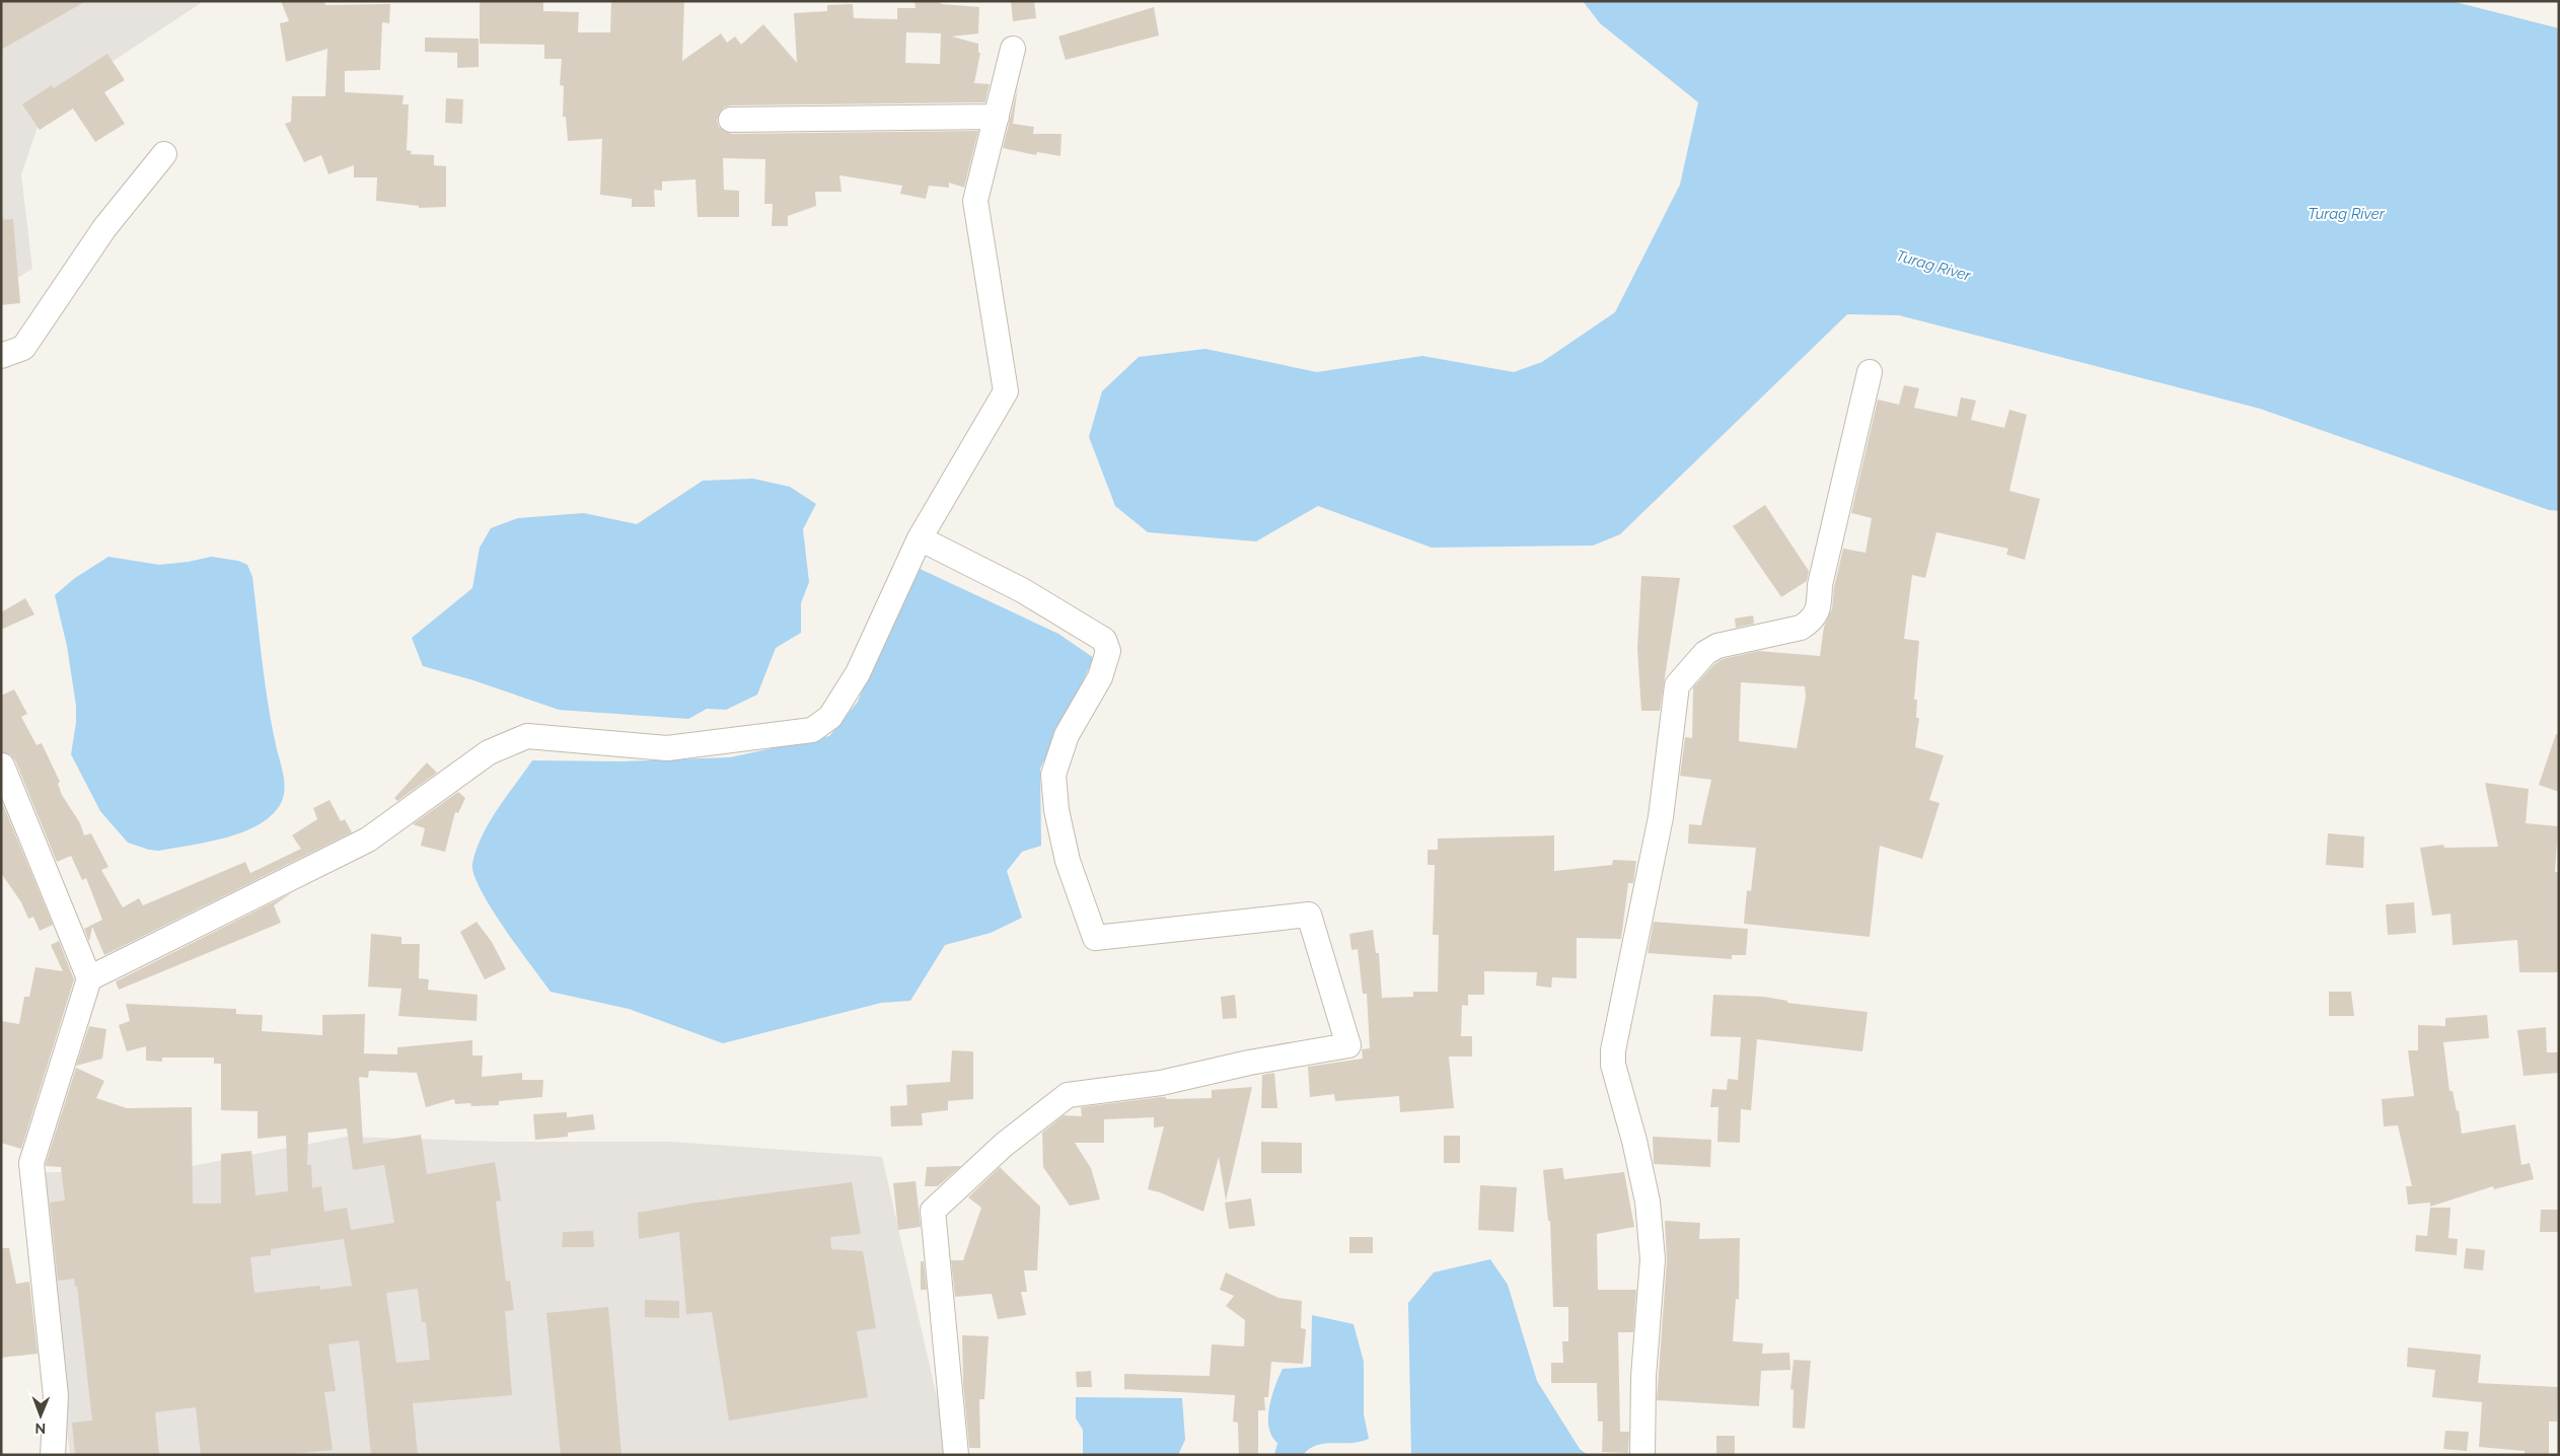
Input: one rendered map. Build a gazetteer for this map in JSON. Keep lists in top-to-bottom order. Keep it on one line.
{"water":["Turag River"],"north":"bottom"}
